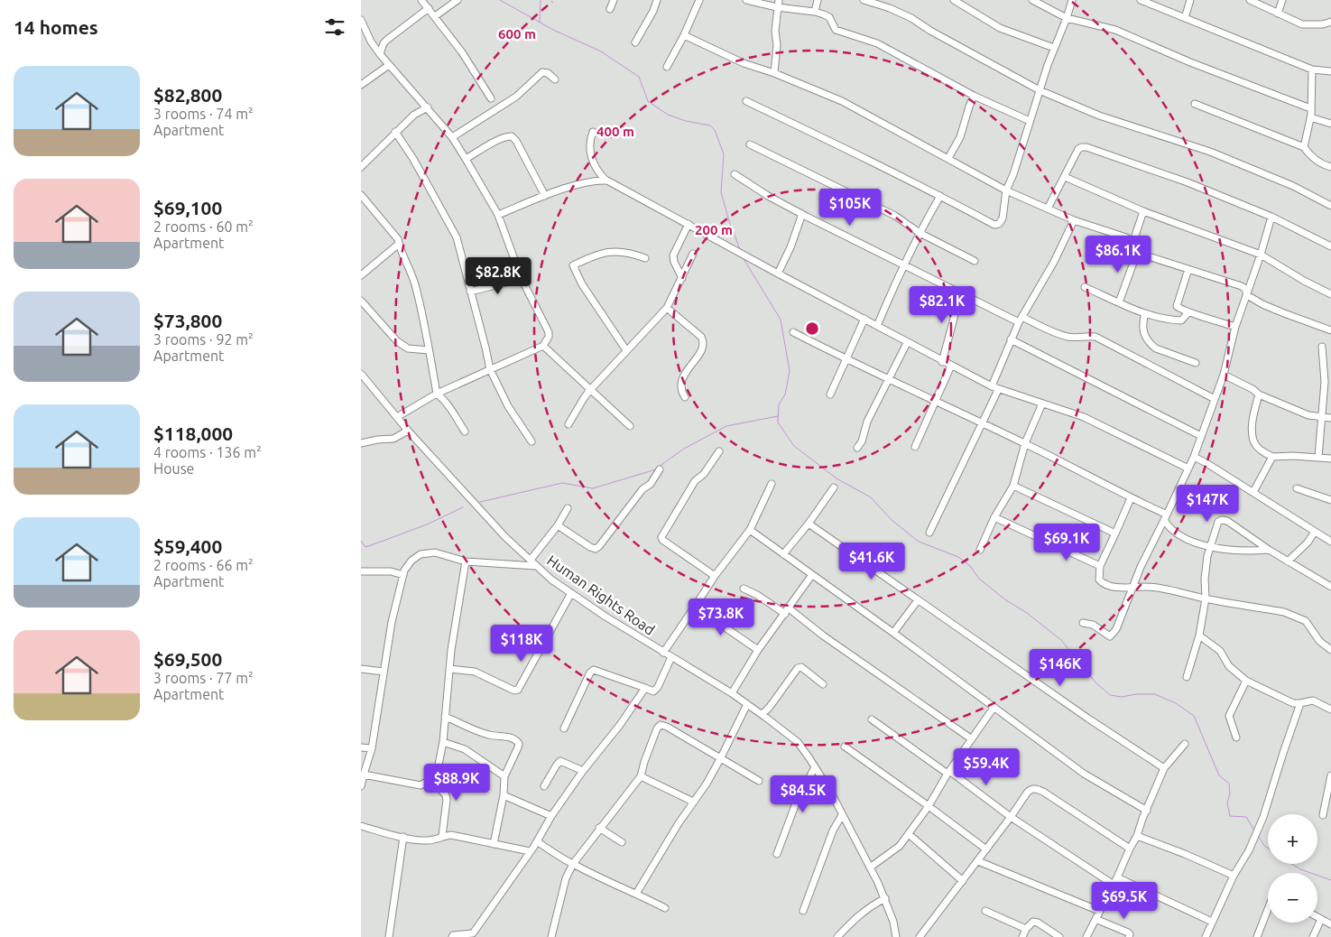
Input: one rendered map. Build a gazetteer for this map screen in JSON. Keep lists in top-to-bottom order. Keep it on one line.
{"streets":{"street":["Human Rights Road"]},"page":{"heading":"14 homes","list":[{"name":"$82,800","note":"3 rooms · 74 m² · Apartment"},{"name":"$69,100","note":"2 rooms · 60 m² · Apartment"},{"name":"$73,800","note":"3 rooms · 92 m² · Apartment"},{"name":"$118,000","note":"4 rooms · 136 m² · House"},{"name":"$59,400","note":"2 rooms · 66 m² · Apartment"},{"name":"$69,500","note":"3 rooms · 77 m² · Apartment"}],"price":["$105K","$86.1K","$82.8K","$82.1K","$147K","$69.1K","$41.6K","$73.8K","$118K","$146K","$59.4K","$88.9K","$84.5K","$69.5K"],"map_buttons":["+","−"]},"rings":["600 m","400 m","200 m"]}
